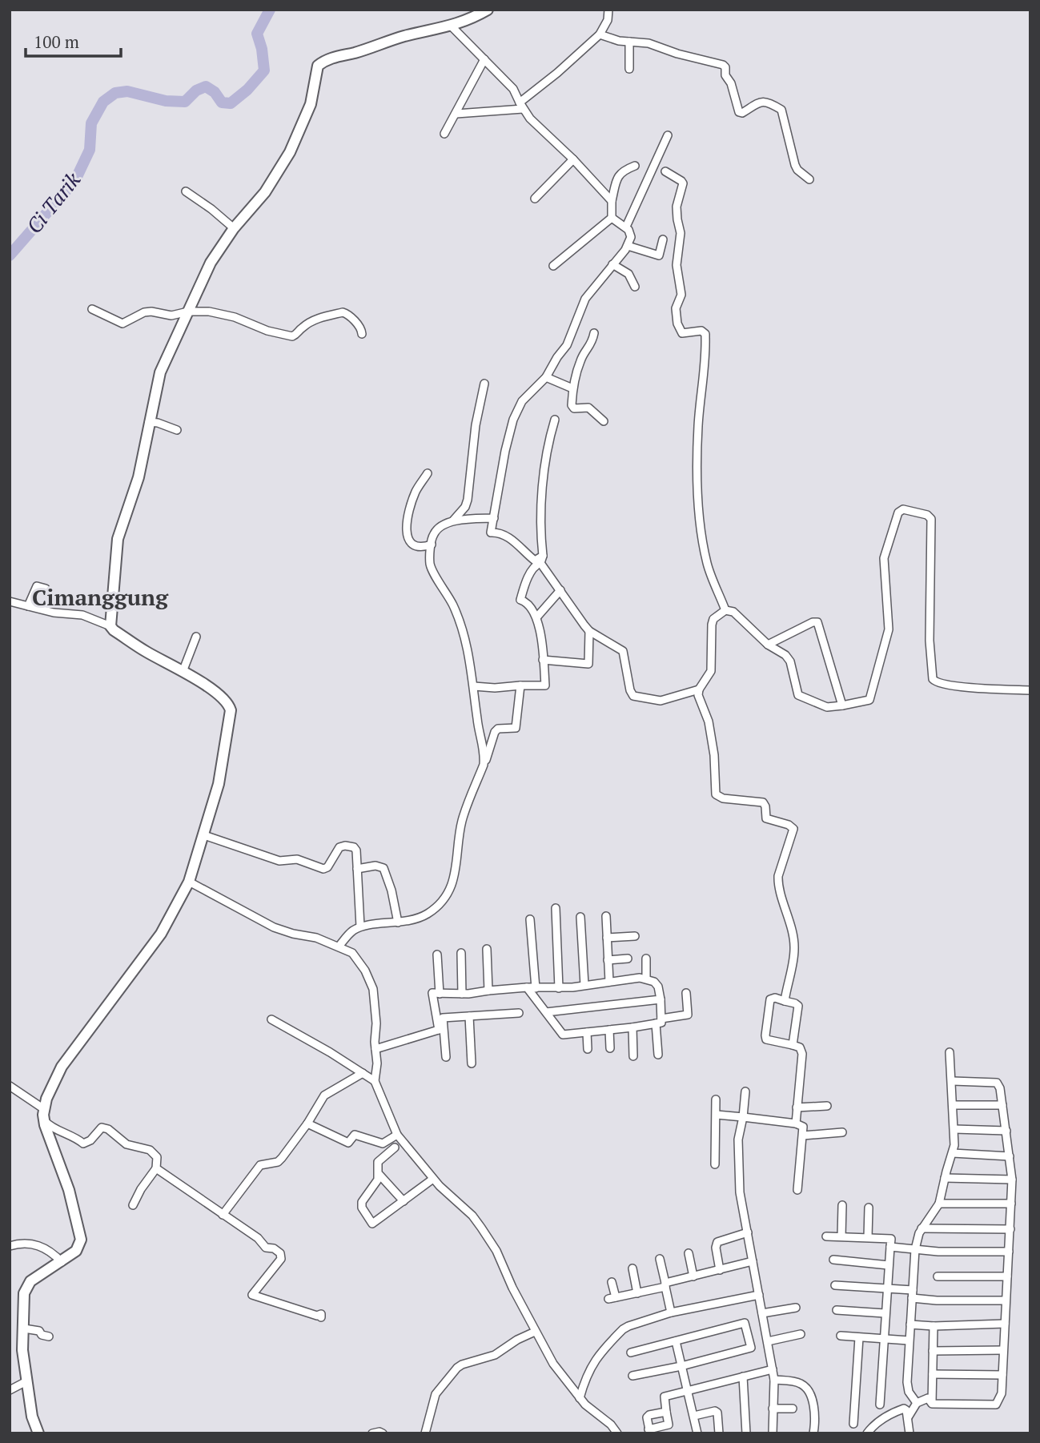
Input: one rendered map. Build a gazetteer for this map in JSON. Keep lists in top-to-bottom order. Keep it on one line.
{"districts":["Cimanggung"],"water":["Ci Tarik"],"scale_bar":"100 m"}
